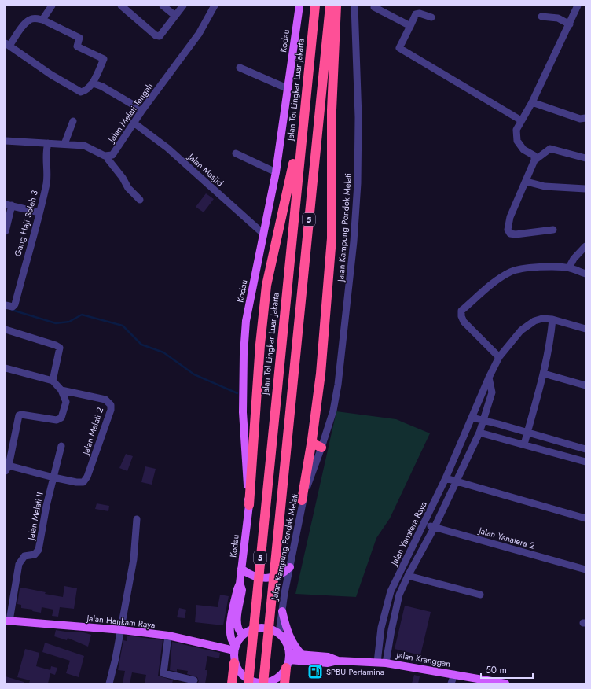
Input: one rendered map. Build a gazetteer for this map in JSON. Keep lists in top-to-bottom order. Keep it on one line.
{"streets":{"highway":["Jalan Tol Lingkar Luar Jakarta","5"],"main road":["Kodau","Jalan Hankam Raya","Jalan Kranggan"],"street":["Jalan Melati Tengah","Jalan Masjid","Gang Haji Soleh 3","Jalan Kampung Pondok Melati","Jalan Melati 2","Jalan Melati II","Jalan Yanatera Raya","Jalan Yanatera 2","Jalan Kampung Pondak Melati"]},"crossings":[["Kodau","Jalan Masjid"],["Kodau","5"],["Kodau","Jalan Kampung Pondak Melati"],["Kodau","Jalan Hankam Raya"],["Kodau","Jalan Kranggan"],["Jalan Melati Tengah","Jalan Masjid"],["5","Jalan Kampung Pondak Melati"],["5","Jalan Hankam Raya"],["5","Jalan Kranggan"],["Jalan Kampung Pondok Melati","Jalan Kampung Pondak Melati"],["Jalan Melati 2","Jalan Melati II"],["Jalan Melati II","Jalan Hankam Raya"],["Jalan Yanatera Raya","Jalan Yanatera 2"],["Jalan Yanatera Raya","Jalan Kranggan"],["Jalan Kampung Pondak Melati","Jalan Hankam Raya"],["Jalan Kampung Pondak Melati","Jalan Kranggan"],["Jalan Hankam Raya","Jalan Kranggan"]],"places":{"fuel station":["SPBU Pertamina"]},"scale_bar":"50 m"}
